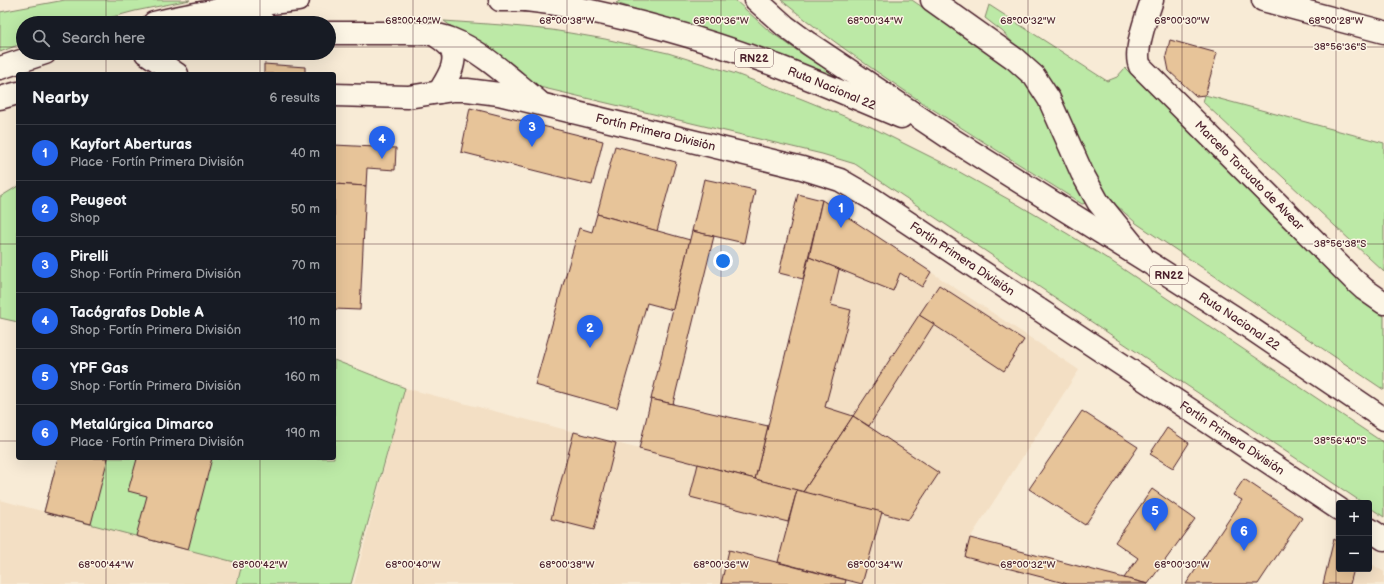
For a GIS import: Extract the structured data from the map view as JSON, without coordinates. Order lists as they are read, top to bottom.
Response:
{
  "streets": {
    "main road": [
      "RN22",
      "Ruta Nacional 22",
      "Fortín Primera División",
      "Marcelo Torcuato de Alvear"
    ]
  },
  "crossings": [
    ["RN22", "Ruta Nacional 22"]
  ],
  "page": {
    "search": "Search here",
    "heading": ["Nearby", "6 results"],
    "pins": [
      "3",
      "4",
      "1",
      "2",
      "5",
      "6"
    ],
    "list": [
      {
        "mark": "1",
        "name": "Kayfort Aberturas",
        "note": "Place · Fortín Primera División",
        "value": "40 m"
      },
      {
        "mark": "2",
        "name": "Peugeot",
        "note": "Shop",
        "value": "50 m"
      },
      {
        "mark": "3",
        "name": "Pirelli",
        "note": "Shop · Fortín Primera División",
        "value": "70 m"
      },
      {
        "mark": "4",
        "name": "Tacógrafos Doble A",
        "note": "Shop · Fortín Primera División",
        "value": "110 m"
      },
      {
        "mark": "5",
        "name": "YPF Gas",
        "note": "Shop · Fortín Primera División",
        "value": "160 m"
      },
      {
        "mark": "6",
        "name": "Metalúrgica Dimarco",
        "note": "Place · Fortín Primera División",
        "value": "190 m"
      }
    ],
    "map_buttons": ["+", "−"]
  },
  "coordinates": [
    "68°00'40\"W",
    "68°00'38\"W",
    "68°00'36\"W",
    "68°00'34\"W",
    "68°00'32\"W",
    "68°00'30\"W",
    "68°00'28\"W",
    "38°56'36\"S",
    "38°56'38\"S",
    "38°56'40\"S",
    "68°00'44\"W",
    "68°00'42\"W"
  ]
}
